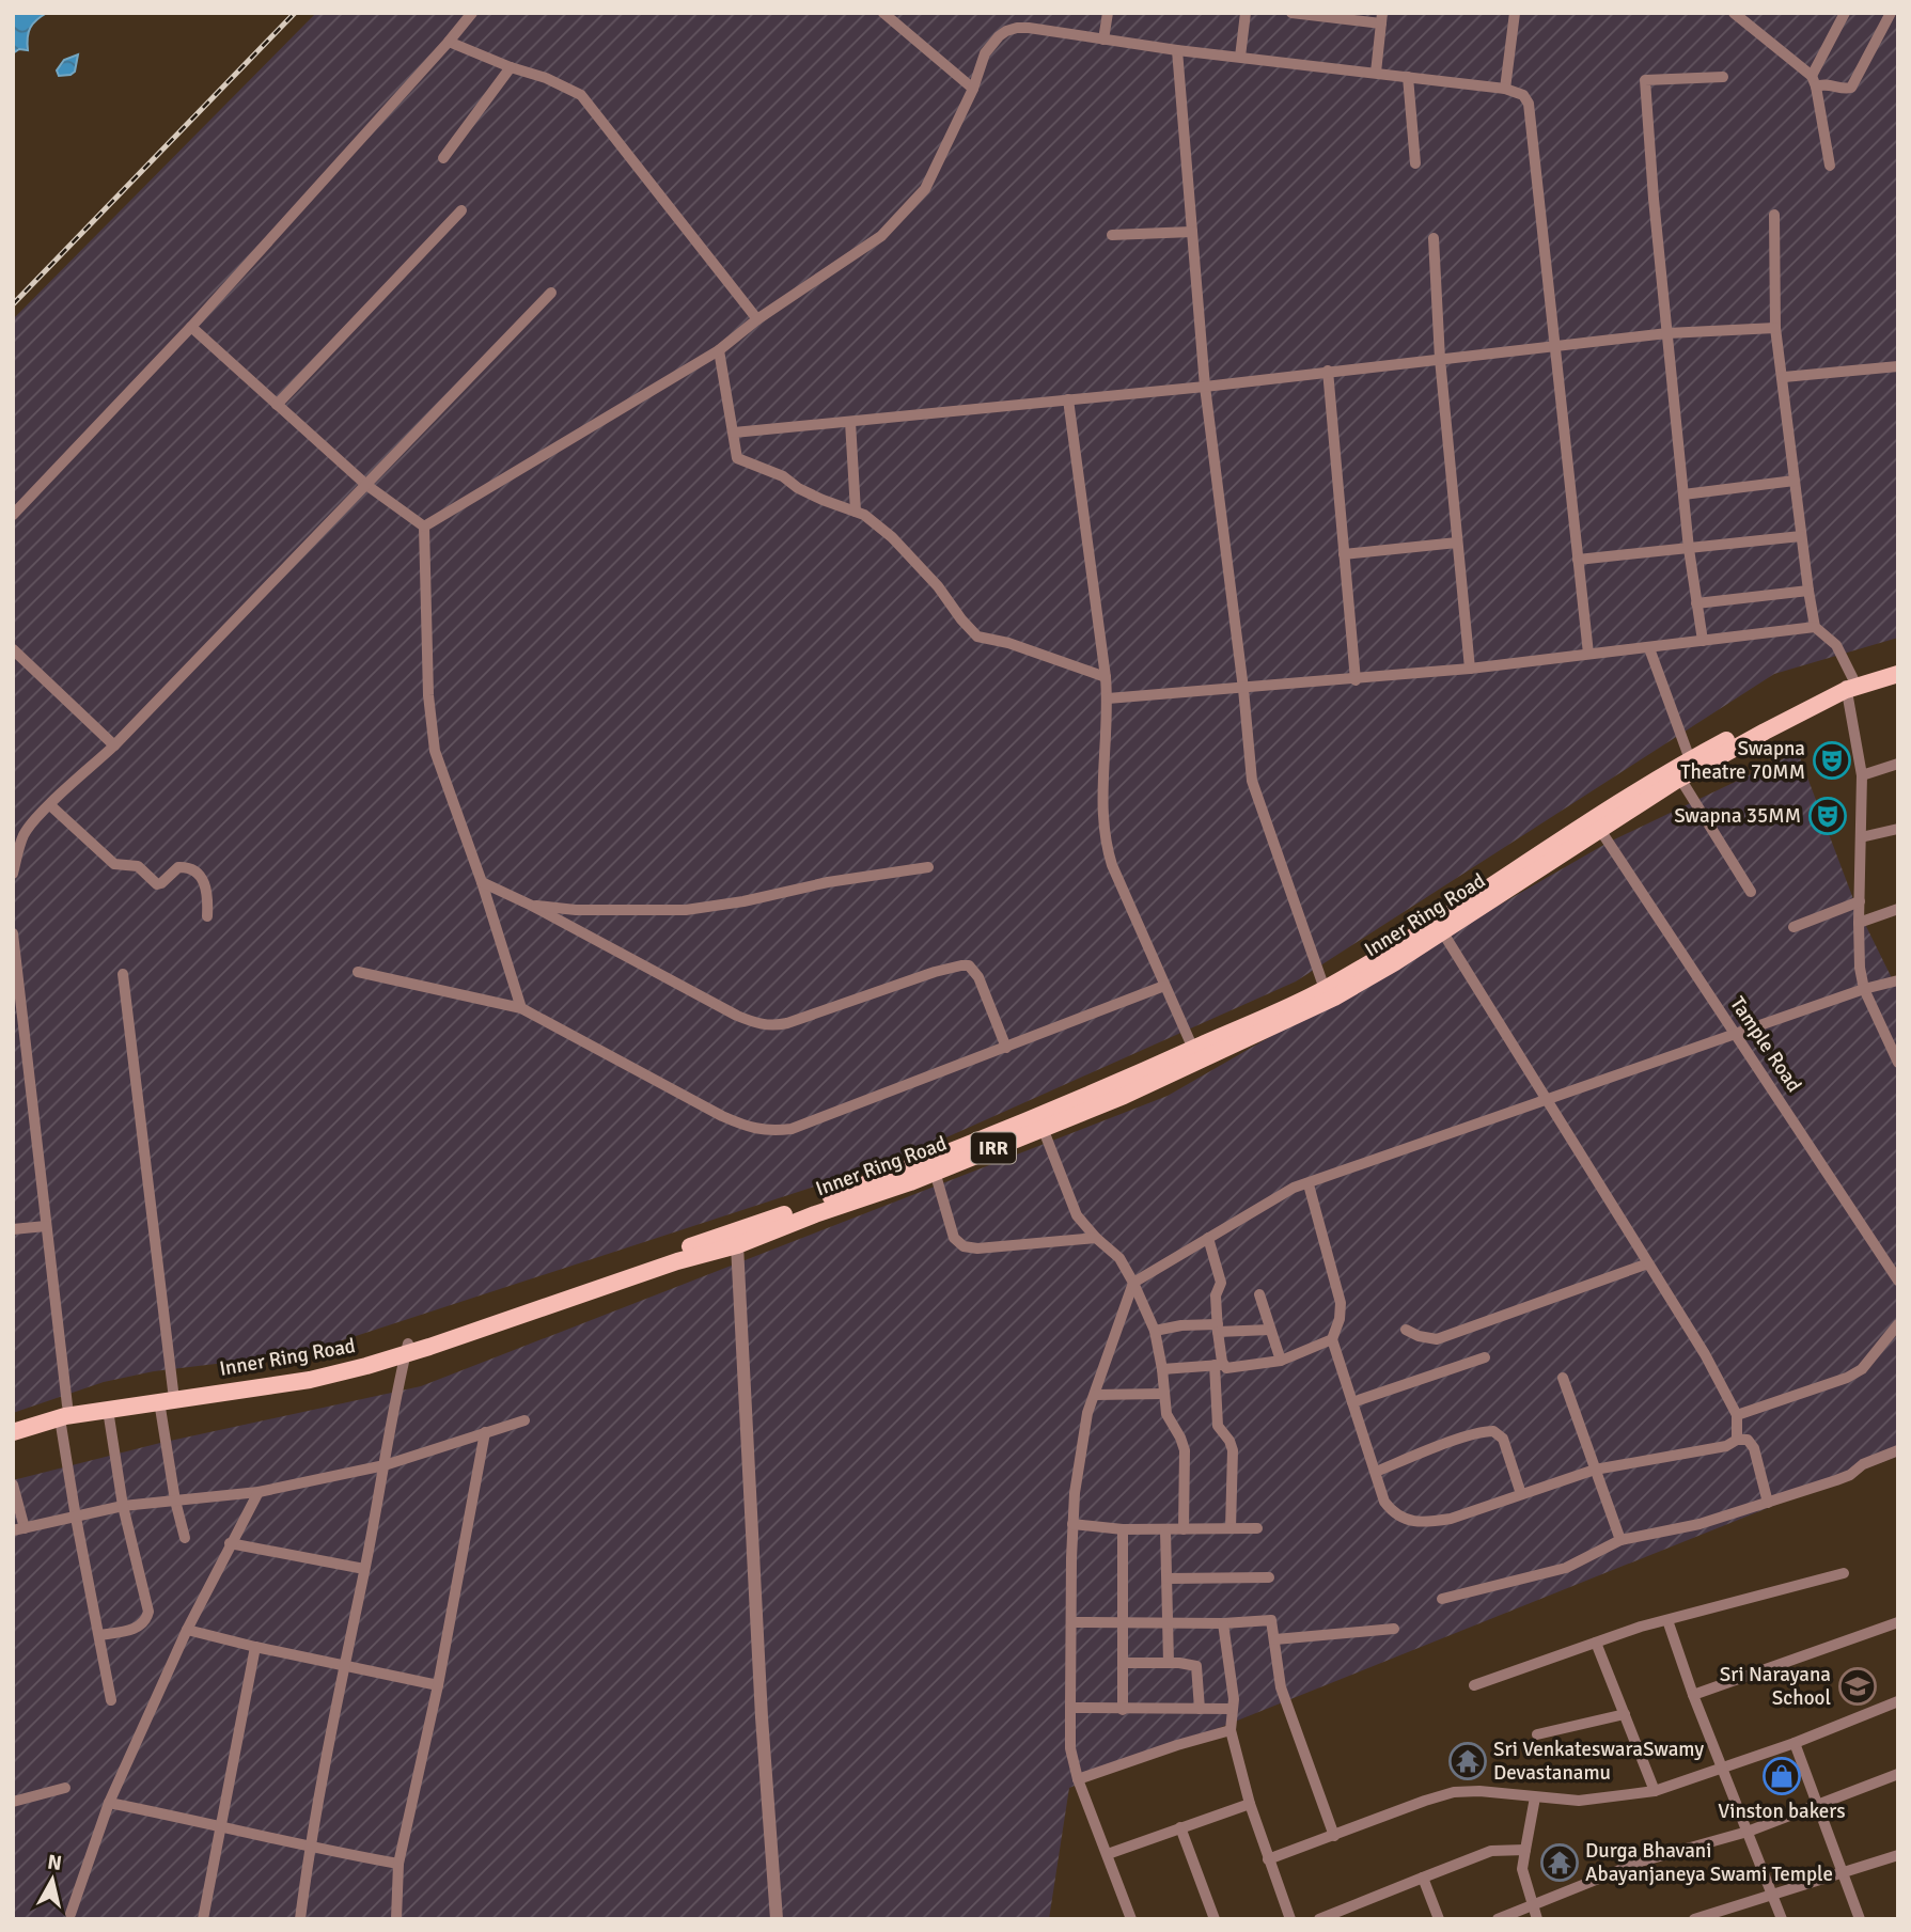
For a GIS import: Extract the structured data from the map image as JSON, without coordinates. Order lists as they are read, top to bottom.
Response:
{
  "streets": {
    "main road": ["Inner Ring Road", "IRR"],
    "street": ["Tample Road"]
  },
  "crossings": [
    ["Inner Ring Road", "Tample Road"]
  ],
  "places": {
    "theatre": ["Swapna Theatre 70MM", "Swapna 35MM"],
    "school or university": ["Sri Narayana School"],
    "temple": ["Sri VenkateswaraSwamy Devastanamu", "Durga Bhavani Abayanjaneya Swami Temple"],
    "shop": ["Vinston bakers"]
  },
  "north": "top"
}
